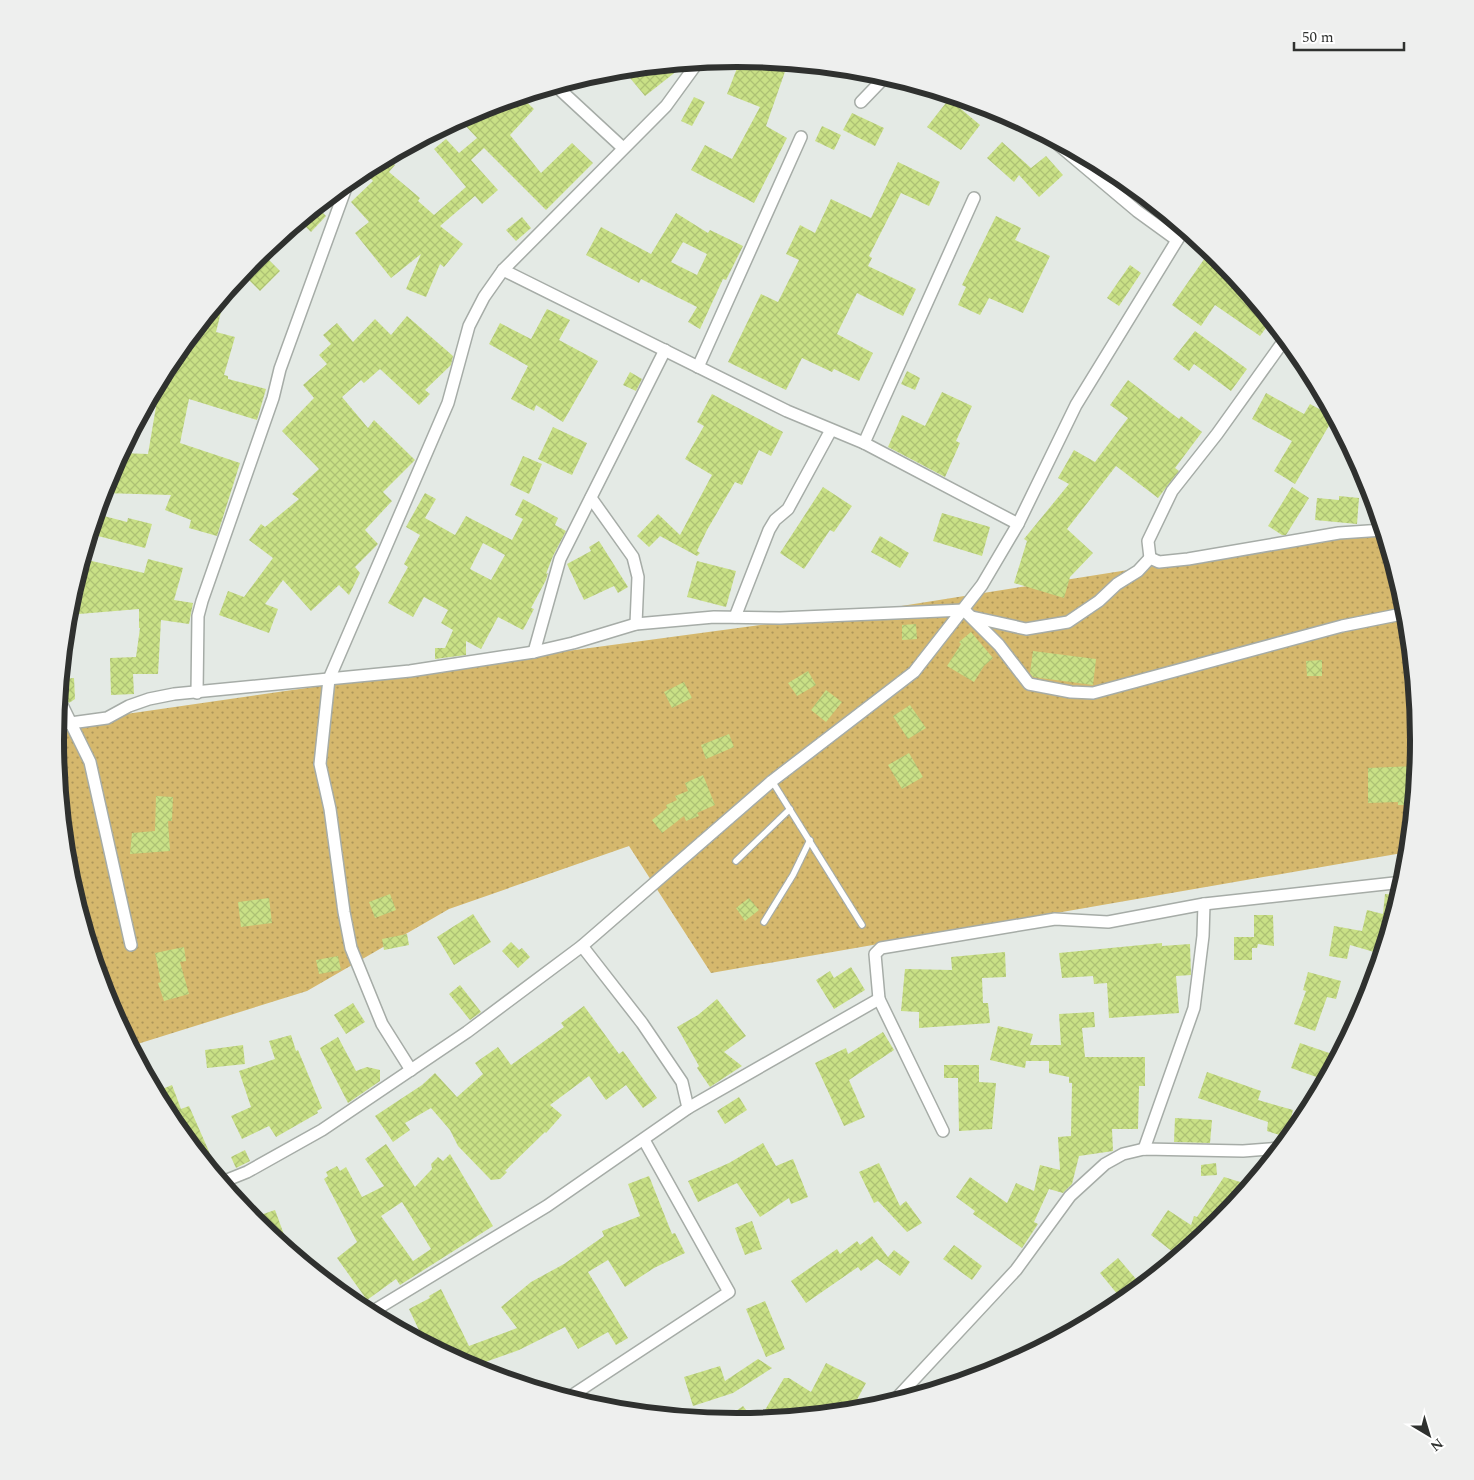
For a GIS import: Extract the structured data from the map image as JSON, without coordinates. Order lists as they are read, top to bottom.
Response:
{
  "scale_bar": "50 m",
  "north": "bottom right"
}
